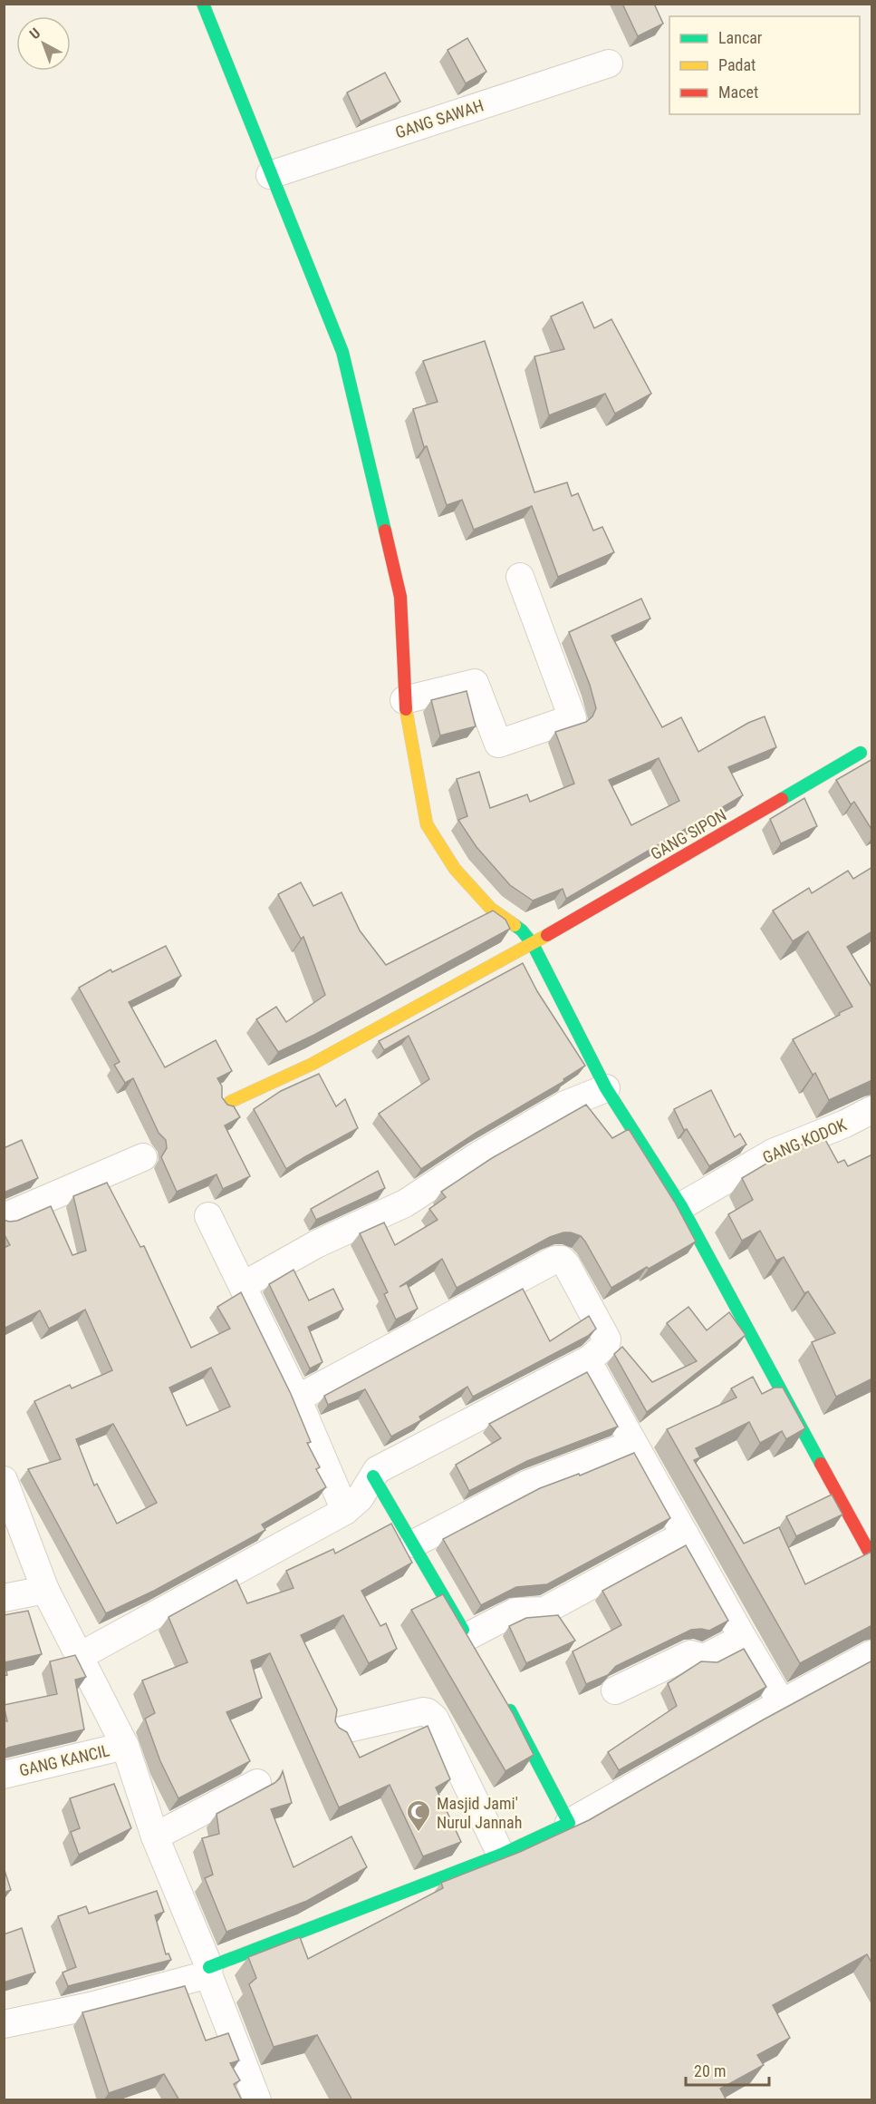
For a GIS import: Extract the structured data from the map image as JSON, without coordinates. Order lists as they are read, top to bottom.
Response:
{
  "streets": {
    "street": [
      "GANG SAWAH",
      "GANG SIPON",
      "GANG KODOK",
      "GANG KANCIL"
    ]
  },
  "places": {
    "mosque": ["Masjid Jami' Nurul Jannah"]
  },
  "legend": ["Lancar", "Padat", "Macet"],
  "scale_bar": "20 m",
  "north": "top left"
}
